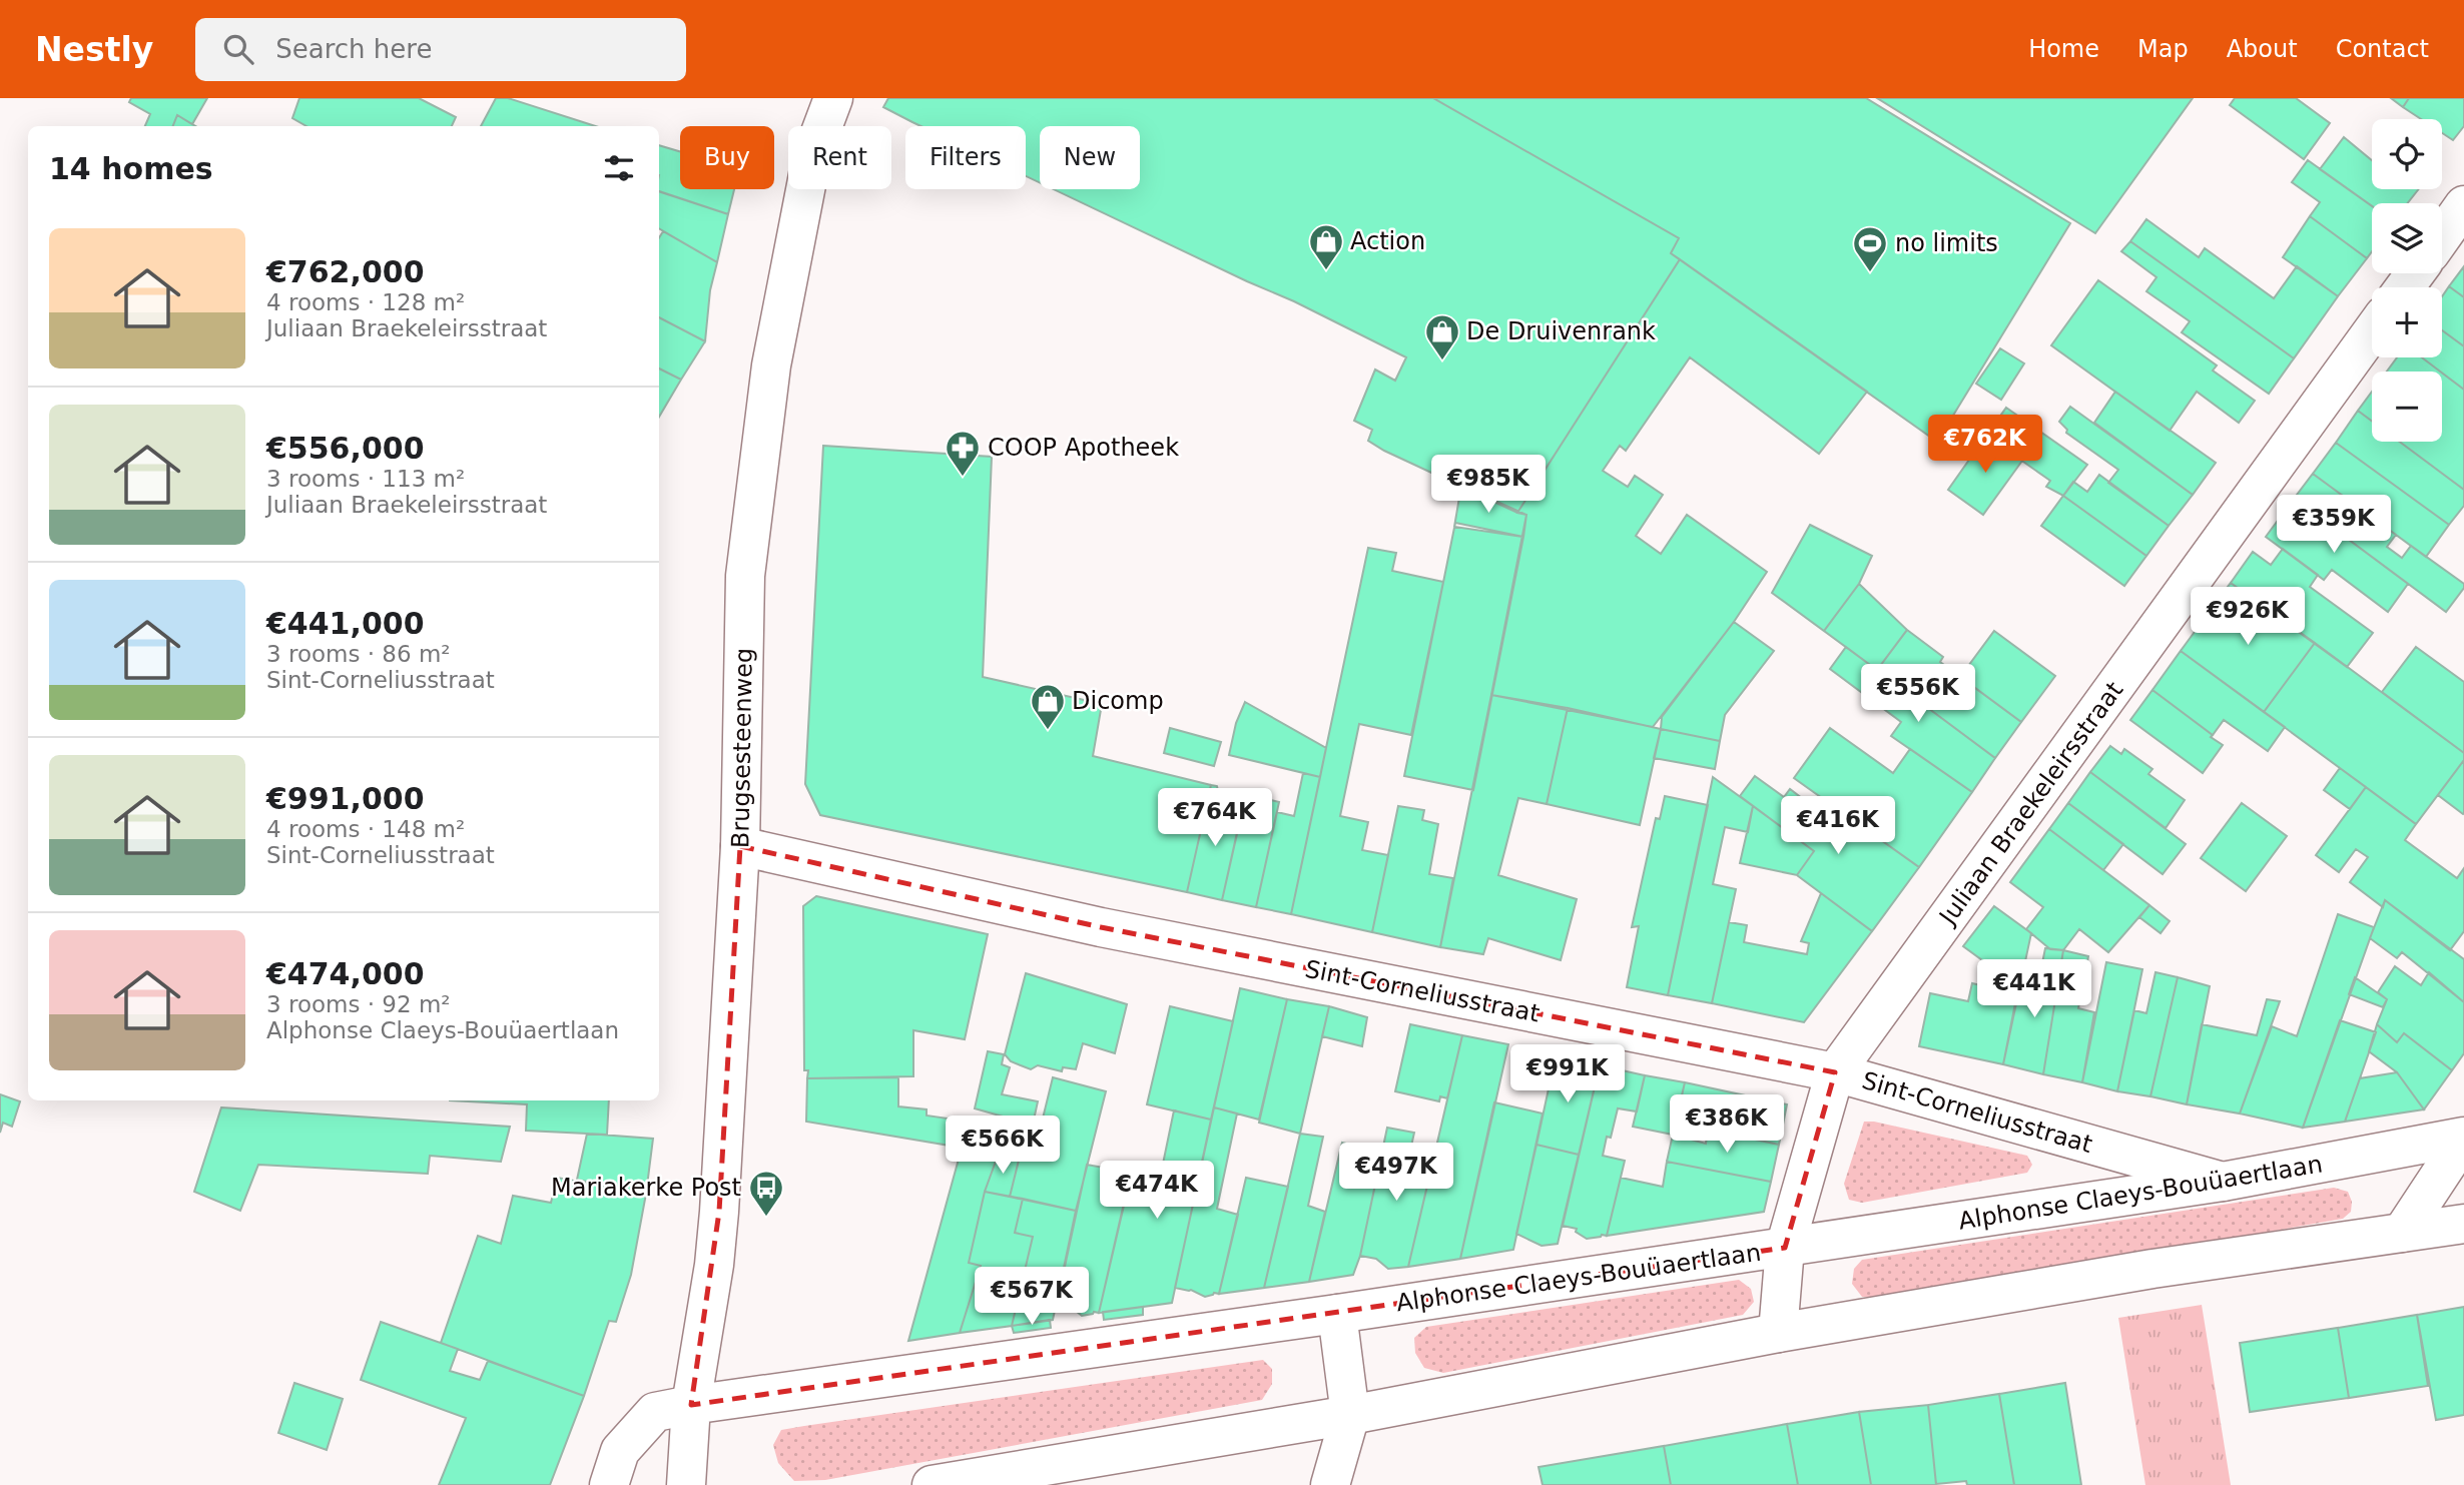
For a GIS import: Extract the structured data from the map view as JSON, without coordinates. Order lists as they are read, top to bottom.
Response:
{
  "streets": {
    "street": [
      "Brugsesteenweg",
      "Juliaan Braekeleirsstraat",
      "Sint-Corneliusstraat",
      "Alphonse Claeys-Bouüaertlaan"
    ]
  },
  "crossings": [
    ["Brugsesteenweg", "Sint-Corneliusstraat"],
    ["Brugsesteenweg", "Alphonse Claeys-Bouüaertlaan"],
    ["Juliaan Braekeleirsstraat", "Sint-Corneliusstraat"],
    ["Juliaan Braekeleirsstraat", "Alphonse Claeys-Bouüaertlaan"],
    ["Sint-Corneliusstraat", "Alphonse Claeys-Bouüaertlaan"]
  ],
  "places": {
    "shop": ["Action", "De Druivenrank", "Dicomp"],
    "sports": ["no limits"],
    "pharmacy": ["COOP Apotheek"],
    "bus stop": ["Mariakerke Post"]
  },
  "page": {
    "header": "Nestly",
    "search": "Search here",
    "nav": [
      "Home",
      "Map",
      "About",
      "Contact"
    ],
    "map_buttons": ["+", "−"],
    "chip": [
      "Buy",
      "Rent",
      "Filters",
      "New"
    ],
    "heading": "14 homes",
    "list": [
      {
        "name": "€762,000",
        "note": "4 rooms · 128 m² · Juliaan Braekeleirsstraat"
      },
      {
        "name": "€556,000",
        "note": "3 rooms · 113 m² · Juliaan Braekeleirsstraat"
      },
      {
        "name": "€441,000",
        "note": "3 rooms · 86 m² · Sint-Corneliusstraat"
      },
      {
        "name": "€991,000",
        "note": "4 rooms · 148 m² · Sint-Corneliusstraat"
      },
      {
        "name": "€474,000",
        "note": "3 rooms · 92 m² · Alphonse Claeys-Bouüaertlaan"
      }
    ],
    "price": [
      "€762K",
      "€985K",
      "€359K",
      "€926K",
      "€556K",
      "€764K",
      "€416K",
      "€441K",
      "€991K",
      "€386K",
      "€566K",
      "€497K",
      "€474K",
      "€567K"
    ]
  }
}
